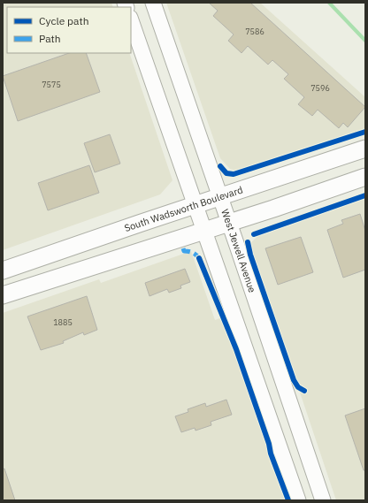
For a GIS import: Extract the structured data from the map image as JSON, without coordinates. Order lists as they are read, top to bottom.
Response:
{
  "streets": {
    "main road": ["South Wadsworth Boulevard", "West Jewell Avenue"]
  },
  "crossings": [
    ["South Wadsworth Boulevard", "West Jewell Avenue"]
  ],
  "house_numbers": [
    "7586",
    "7575",
    "7596",
    "1885"
  ],
  "legend": ["Cycle path", "Path"]
}
